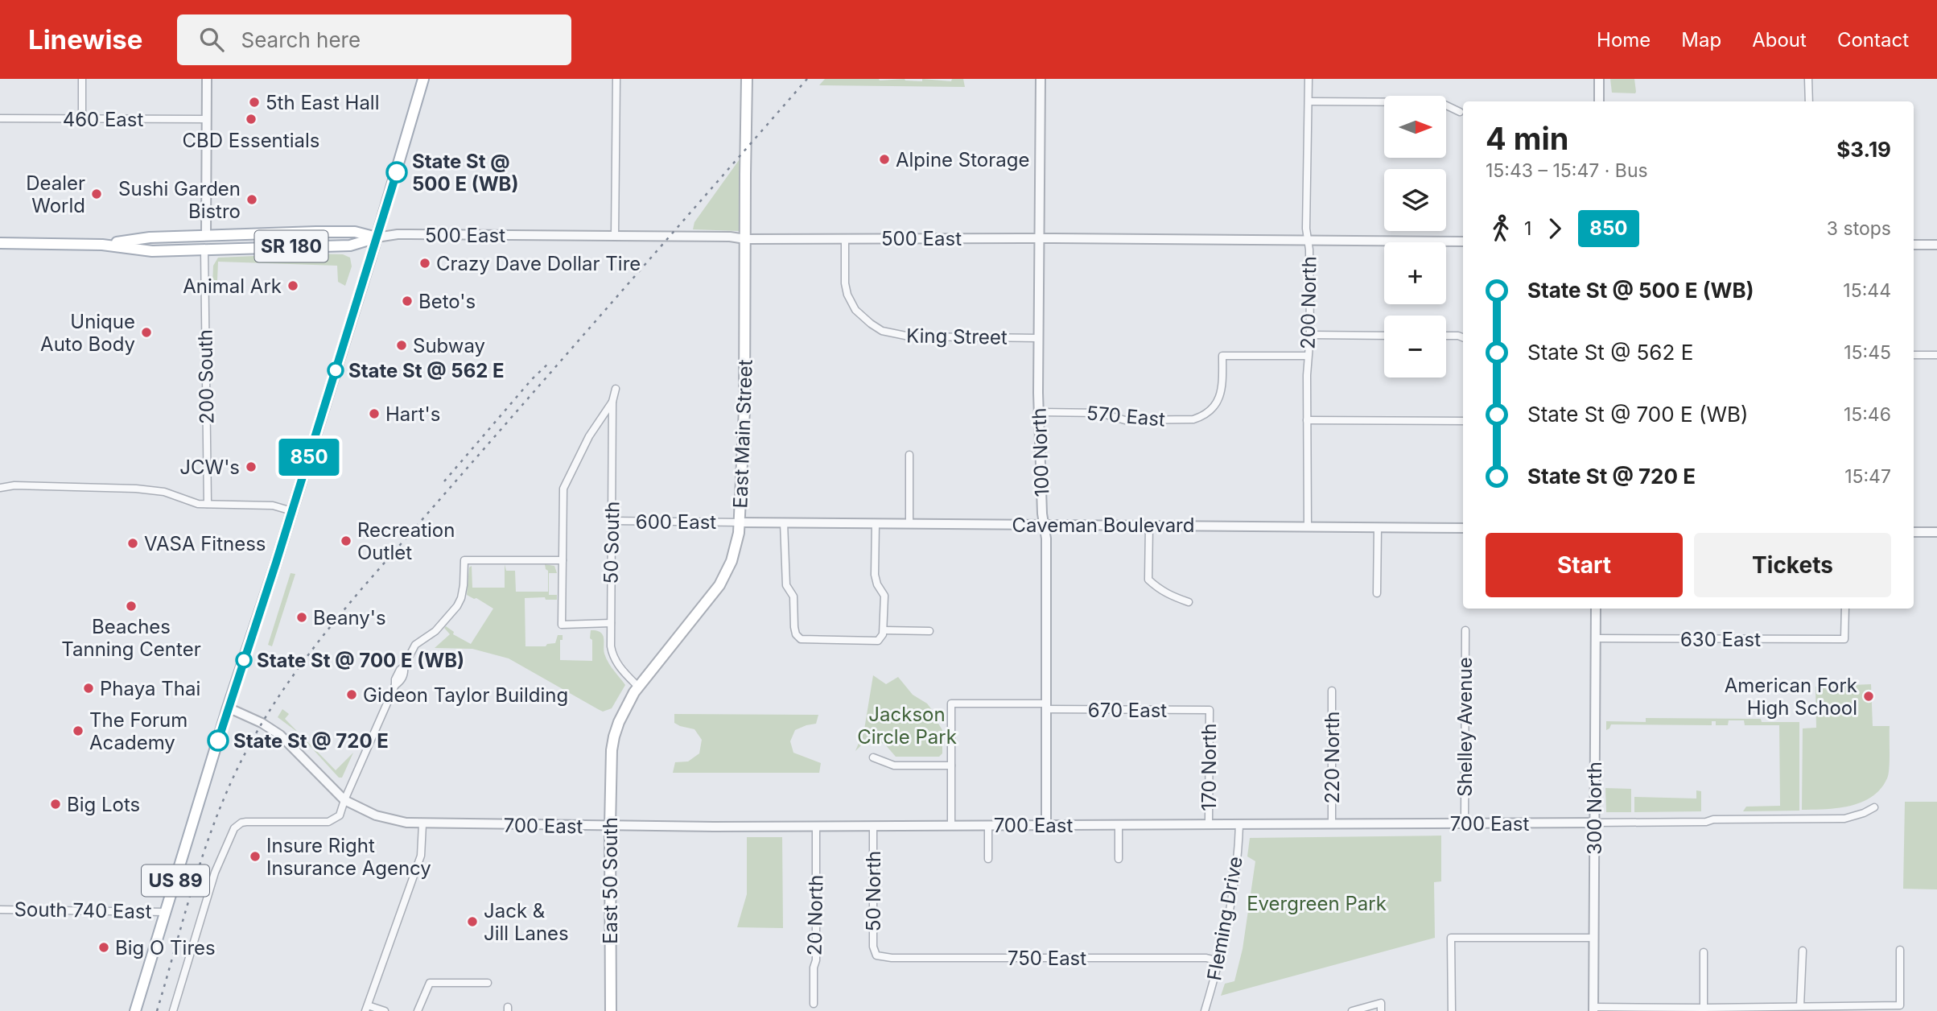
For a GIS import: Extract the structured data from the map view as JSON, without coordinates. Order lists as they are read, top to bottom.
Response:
{
  "streets": {
    "main road": [
      "500 East",
      "SR 180",
      "East Main Street",
      "US 89",
      "East 50 South"
    ],
    "street": [
      "460 East",
      "200 North",
      "King Street",
      "200 South",
      "570 East",
      "100 North",
      "600 East",
      "Caveman Boulevard",
      "50 South",
      "630 East",
      "670 East",
      "Shelley Avenue",
      "220 North",
      "170 North",
      "300 North",
      "700 East",
      "50 North",
      "South 740 East",
      "20 North",
      "Fleming Drive",
      "750 East"
    ]
  },
  "crossings": [
    ["500 East", "200 North"],
    ["500 East", "King Street"],
    ["500 East", "200 South"],
    ["500 East", "East Main Street"],
    ["500 East", "100 North"],
    ["500 East", "US 89"],
    ["200 North", "570 East"],
    ["200 North", "Caveman Boulevard"],
    ["King Street", "100 North"],
    ["570 East", "100 North"],
    ["East Main Street", "600 East"],
    ["East Main Street", "Caveman Boulevard"],
    ["East Main Street", "50 South"],
    ["East Main Street", "East 50 South"],
    ["100 North", "Caveman Boulevard"],
    ["100 North", "670 East"],
    ["100 North", "700 East"],
    ["600 East", "Caveman Boulevard"],
    ["600 East", "50 South"],
    ["630 East", "300 North"],
    ["670 East", "170 North"],
    ["Shelley Avenue", "700 East"],
    ["220 North", "700 East"],
    ["170 North", "700 East"],
    ["300 North", "700 East"],
    ["700 East", "US 89"],
    ["700 East", "East 50 South"],
    ["700 East", "50 North"],
    ["700 East", "20 North"],
    ["700 East", "Fleming Drive"],
    ["US 89", "South 740 East"],
    ["50 North", "750 East"],
    ["Fleming Drive", "750 East"]
  ],
  "parks": ["Jackson Circle Park", "Evergreen Park"],
  "places": [
    "5th East Hall",
    "CBD Essentials",
    "Alpine Storage",
    "State St @ 500 E (WB)",
    "Dealer World",
    "Sushi Garden Bistro",
    "Crazy Dave Dollar Tire",
    "Animal Ark",
    "Beto's",
    "Unique Auto Body",
    "Subway",
    "State St @ 562 E",
    "Hart's",
    "JCW's",
    "Recreation Outlet",
    "VASA Fitness",
    "Beaches Tanning Center",
    "Beany's",
    "State St @ 700 E (WB)",
    "Phaya Thai",
    "Gideon Taylor Building",
    "American Fork High School",
    "The Forum Academy",
    "State St @ 720 E",
    "Big Lots",
    "Insure Right Insurance Agency",
    "Jack & Jill Lanes",
    "Big O Tires"
  ],
  "lines": ["bus line 850"],
  "north": "right",
  "page": {
    "header": "Linewise",
    "search": "Search here",
    "nav": [
      "Home",
      "Map",
      "About",
      "Contact"
    ],
    "on_map": "850",
    "map_buttons": ["+", "−"],
    "heading": ["4 min", "15:43 – 15:47 · Bus", "$3.19"],
    "legs": ["1", "850", "3 stops"],
    "list": [
      {
        "name": "State St @ 500 E (WB)",
        "value": "15:44"
      },
      {
        "name": "State St @ 562 E",
        "value": "15:45"
      },
      {
        "name": "State St @ 700 E (WB)",
        "value": "15:46"
      },
      {
        "name": "State St @ 720 E",
        "value": "15:47"
      }
    ],
    "buttons": ["Start", "Tickets"]
  }
}
